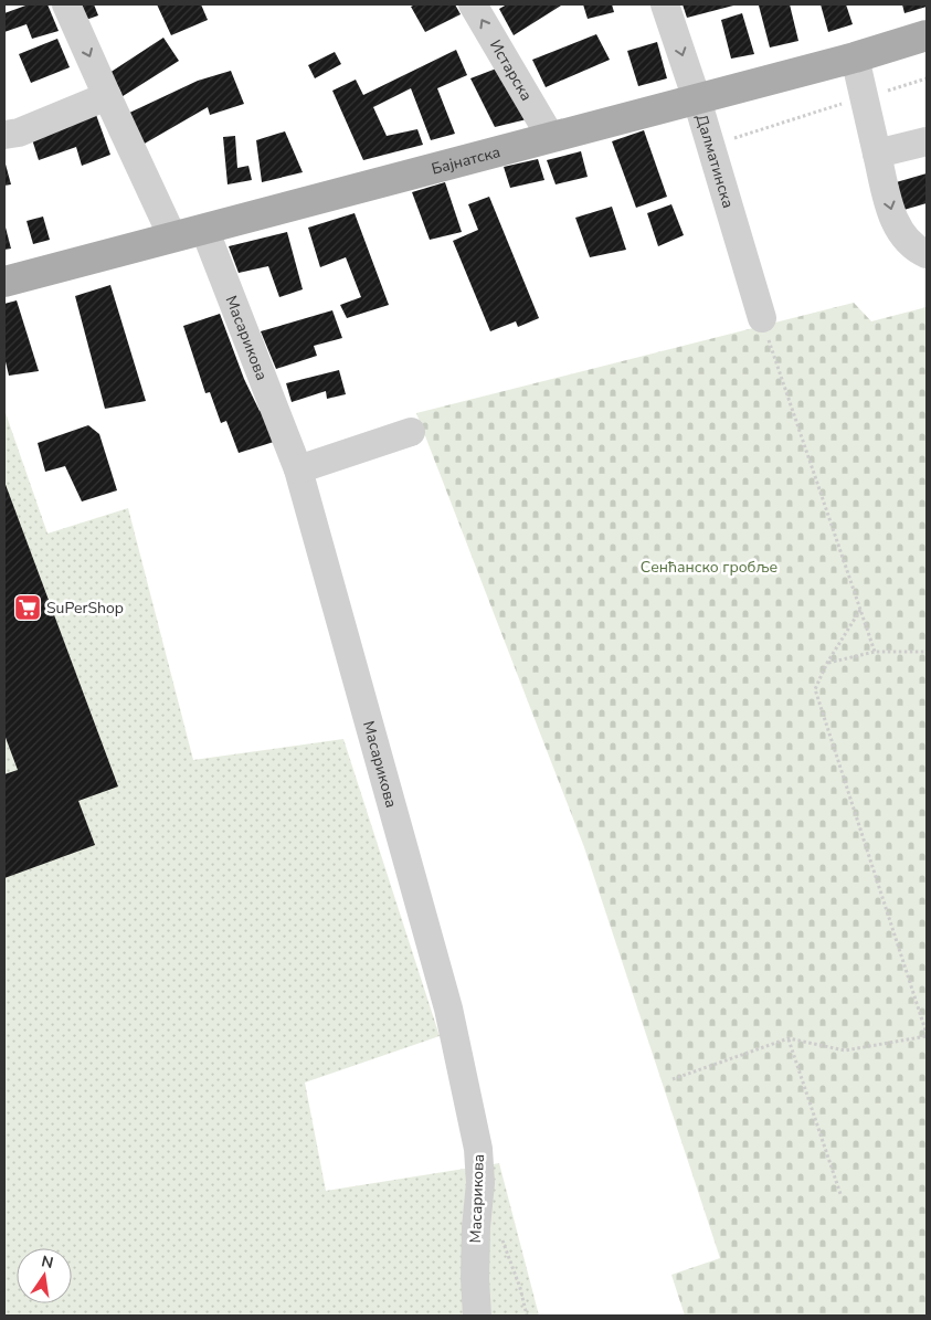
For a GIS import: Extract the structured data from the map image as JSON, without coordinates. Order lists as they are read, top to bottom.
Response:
{
  "streets": {
    "main road": ["Бајнатска"],
    "street": ["Истарска", "Далматинска", "Масарикова"]
  },
  "crossings": [
    ["Истарска", "Бајнатска"],
    ["Бајнатска", "Далматинска"],
    ["Бајнатска", "Масарикова"]
  ],
  "one_way": ["Истарска"],
  "parks": ["Сенћанско гробље"],
  "places": {
    "supermarket": ["SuPerShop"]
  },
  "north": "top"
}
